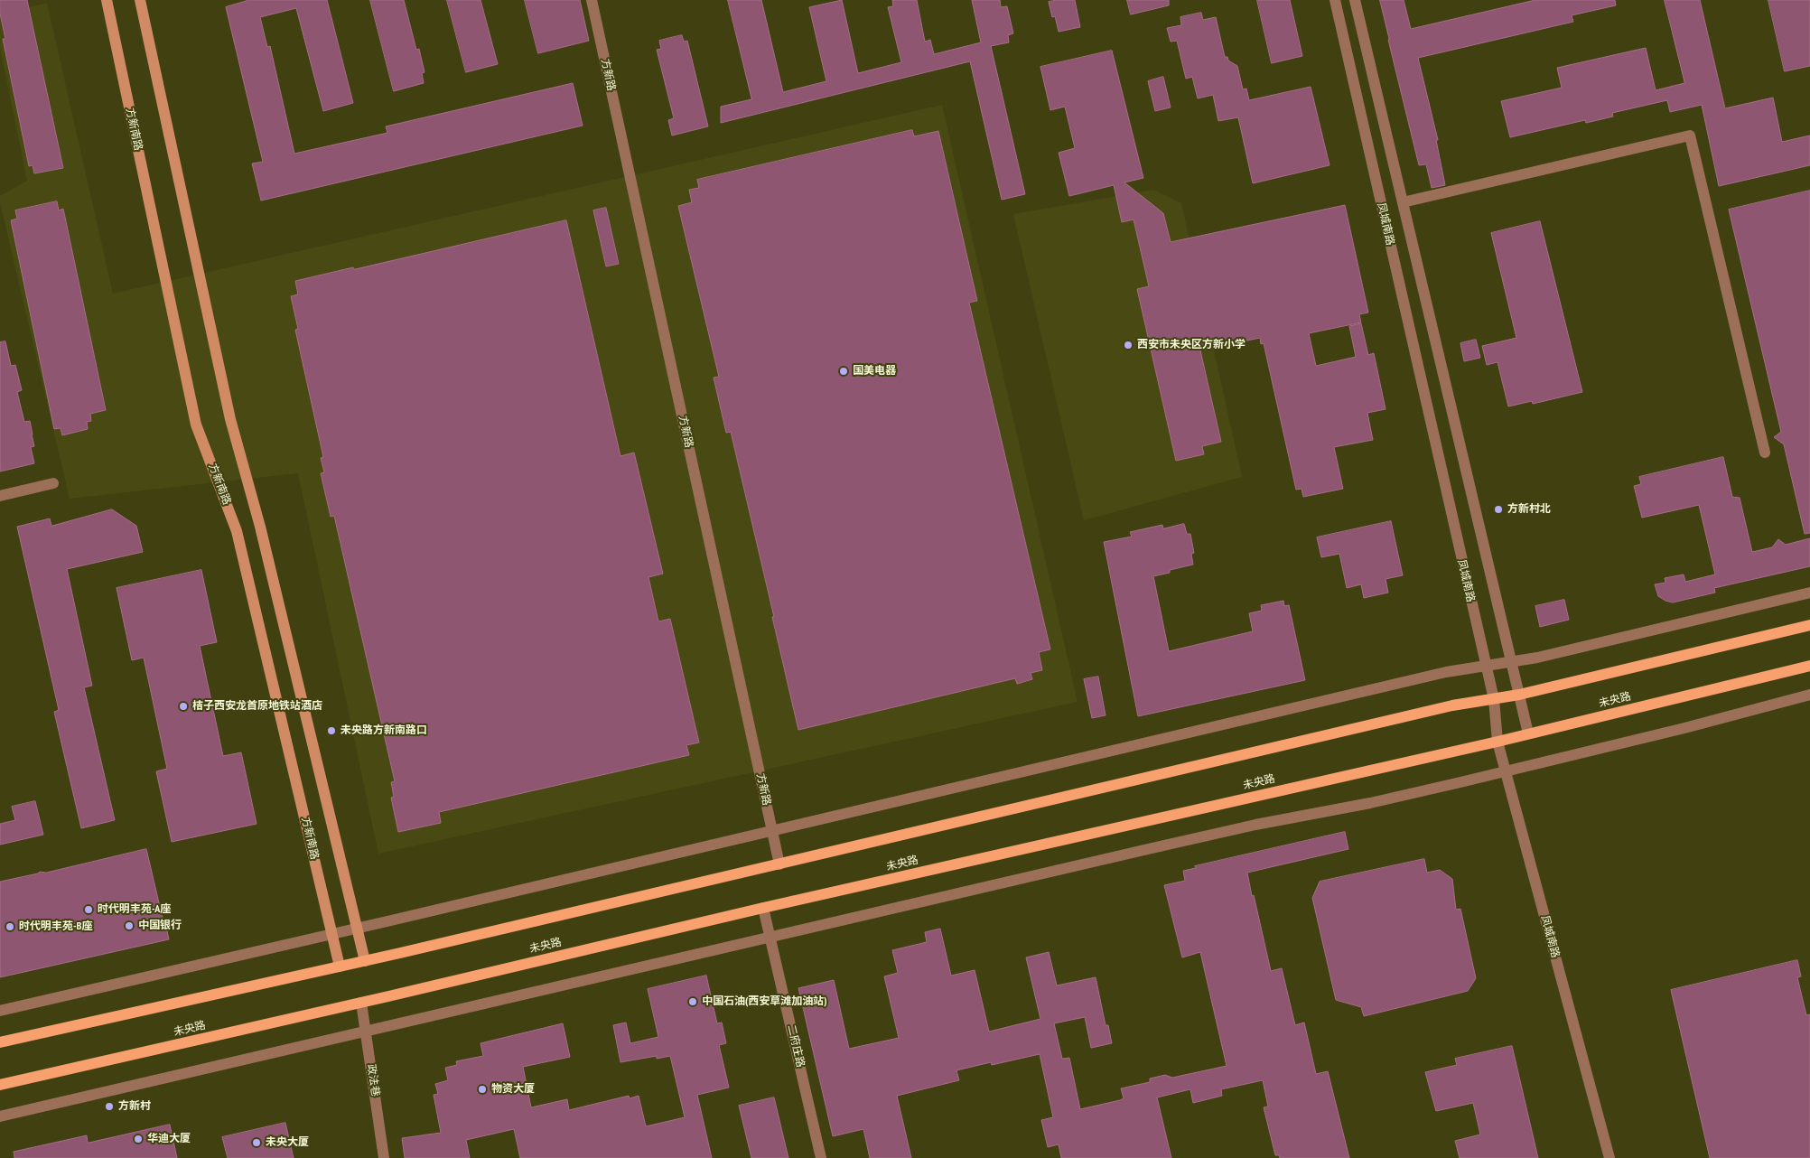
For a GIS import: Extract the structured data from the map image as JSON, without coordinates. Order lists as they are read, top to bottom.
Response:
{
  "streets": {
    "main road": ["方新南路", "未央路"],
    "street": [
      "方新路",
      "凤城南路",
      "二府庄路",
      "政法巷"
    ]
  },
  "crossings": [
    ["凤城南路", "未央路"],
    ["未央路", "二府庄路"],
    ["未央路", "政法巷"]
  ],
  "places": [
    "西安市未央区方新小学",
    "国美电器",
    "方新村北",
    "桔子西安龙首原地铁站酒店",
    "未央路方新南路口",
    "时代明丰苑-A座",
    "中国银行",
    "时代明丰苑-B座",
    "中国石油(西安草滩加油站)",
    "物资大厦",
    "方新村",
    "华迪大厦",
    "未央大厦"
  ]
}
